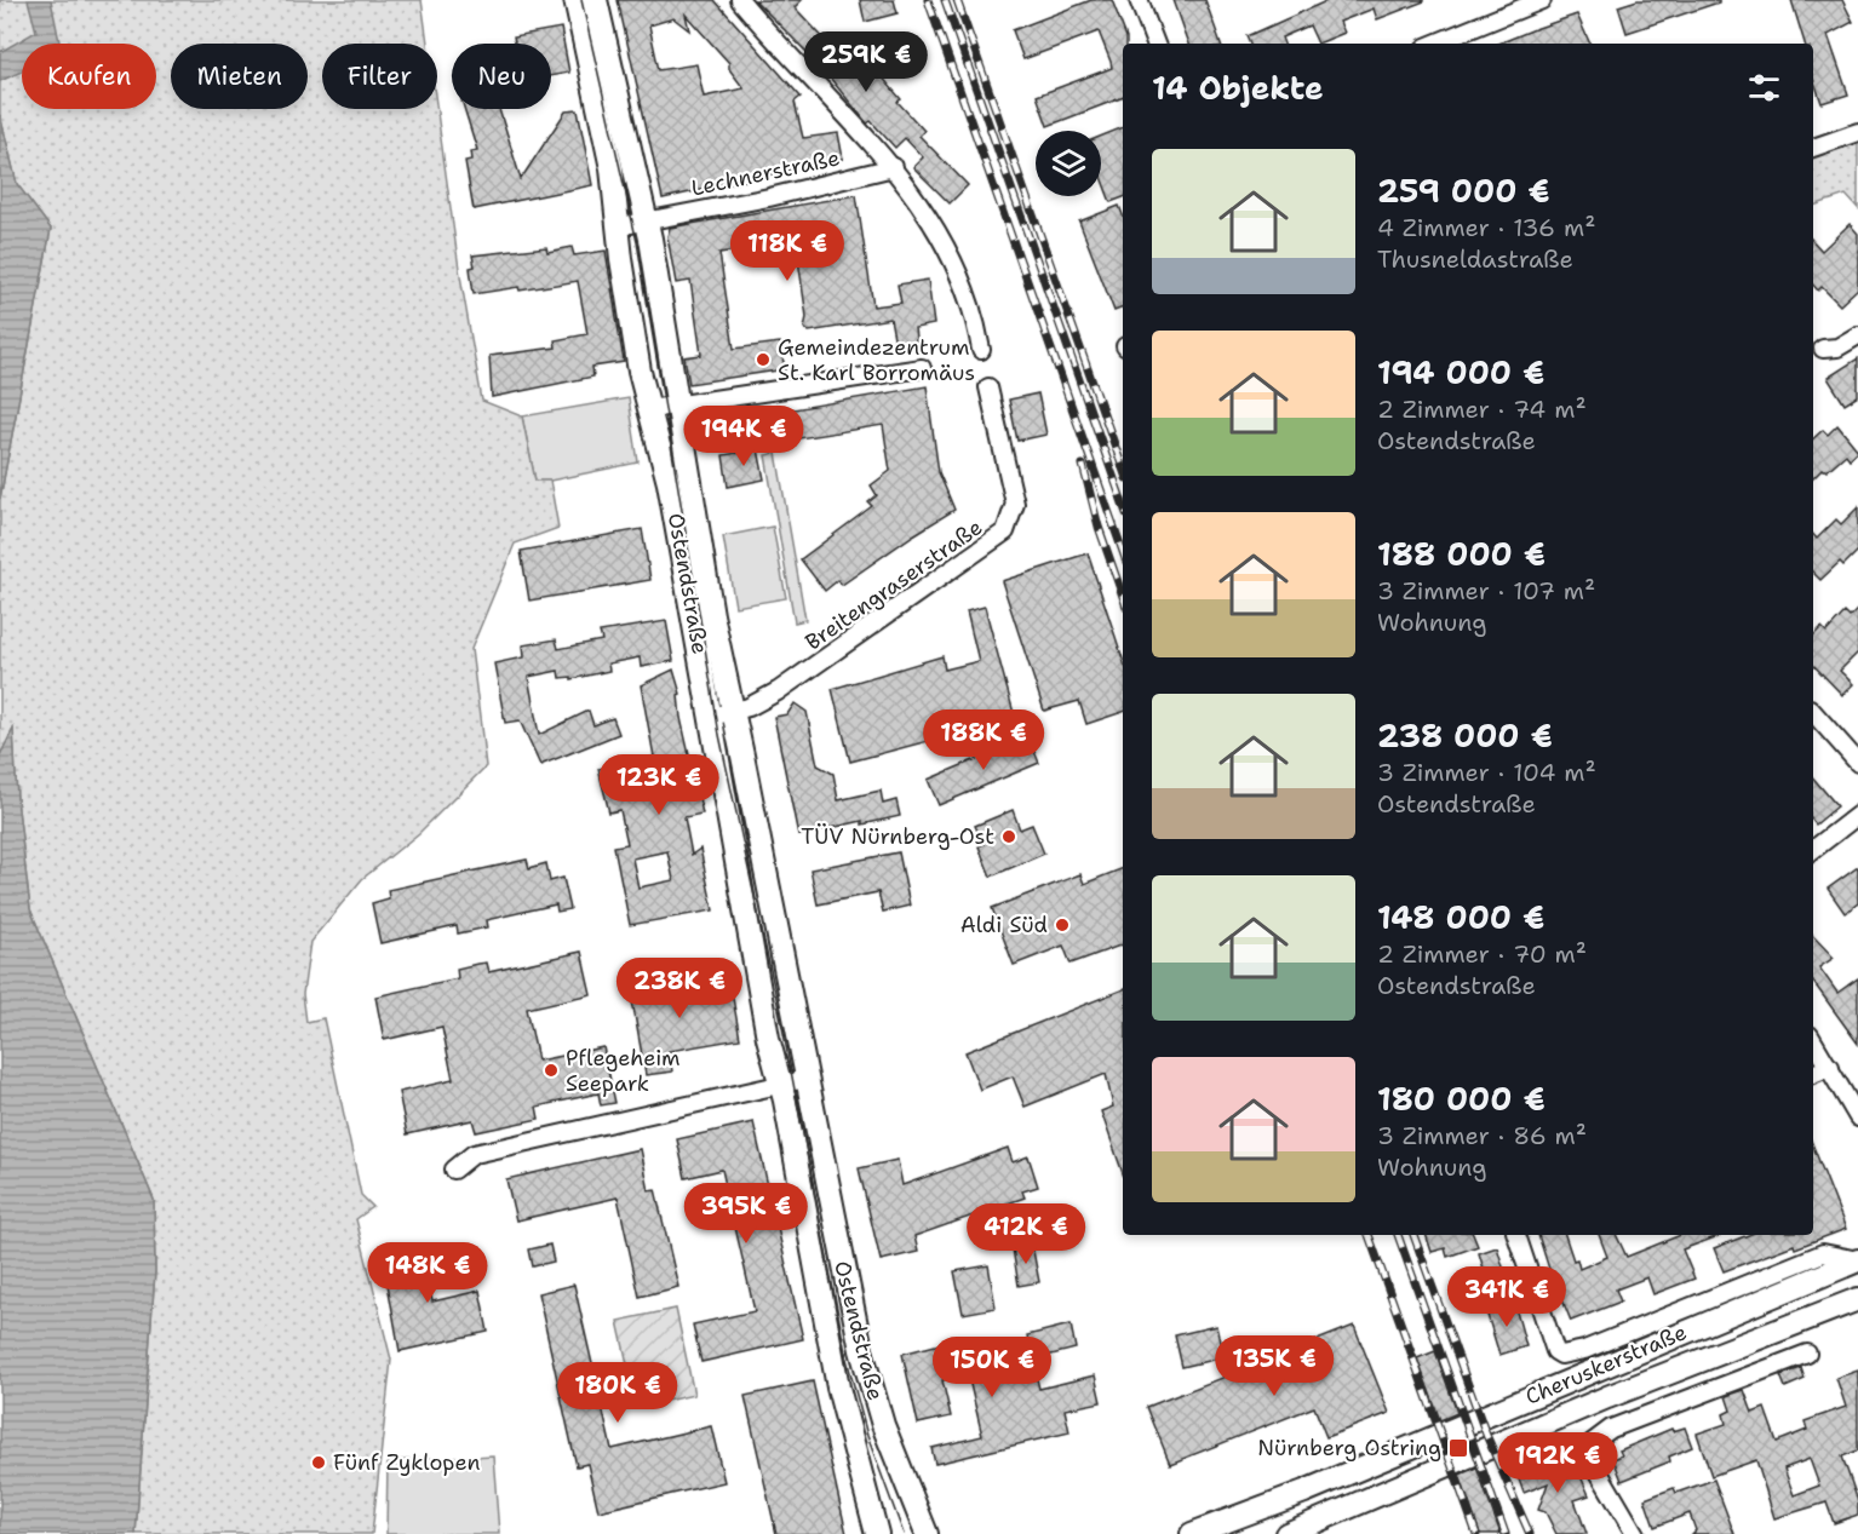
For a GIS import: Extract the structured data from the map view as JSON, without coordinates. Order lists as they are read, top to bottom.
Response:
{
  "streets": {
    "main road": ["Ostendstraße", "Cheruskerstraße"],
    "street": ["Lechnerstraße", "Breitengraserstraße"]
  },
  "crossings": [
    ["Lechnerstraße", "Ostendstraße"],
    ["Ostendstraße", "Breitengraserstraße"]
  ],
  "places": {
    "other": [
      "Gemeindezentrum St. Karl Borromäus",
      "TÜV Nürnberg-Ost",
      "Aldi Süd",
      "Pflegeheim Seepark",
      "Fünf Zyklopen"
    ],
    "transit": ["Nürnberg Ostring"]
  },
  "page": {
    "price": [
      "259K €",
      "118K €",
      "194K €",
      "188K €",
      "123K €",
      "238K €",
      "395K €",
      "412K €",
      "148K €",
      "341K €",
      "135K €",
      "150K €",
      "180K €",
      "192K €"
    ],
    "chip": [
      "Kaufen",
      "Mieten",
      "Filter",
      "Neu"
    ],
    "heading": "14 Objekte",
    "list": [
      {
        "name": "259 000 €",
        "note": "4 Zimmer · 136 m² · Thusneldastraße"
      },
      {
        "name": "194 000 €",
        "note": "2 Zimmer · 74 m² · Ostendstraße"
      },
      {
        "name": "188 000 €",
        "note": "3 Zimmer · 107 m² · Wohnung"
      },
      {
        "name": "238 000 €",
        "note": "3 Zimmer · 104 m² · Ostendstraße"
      },
      {
        "name": "148 000 €",
        "note": "2 Zimmer · 70 m² · Ostendstraße"
      },
      {
        "name": "180 000 €",
        "note": "3 Zimmer · 86 m² · Wohnung"
      }
    ]
  }
}
